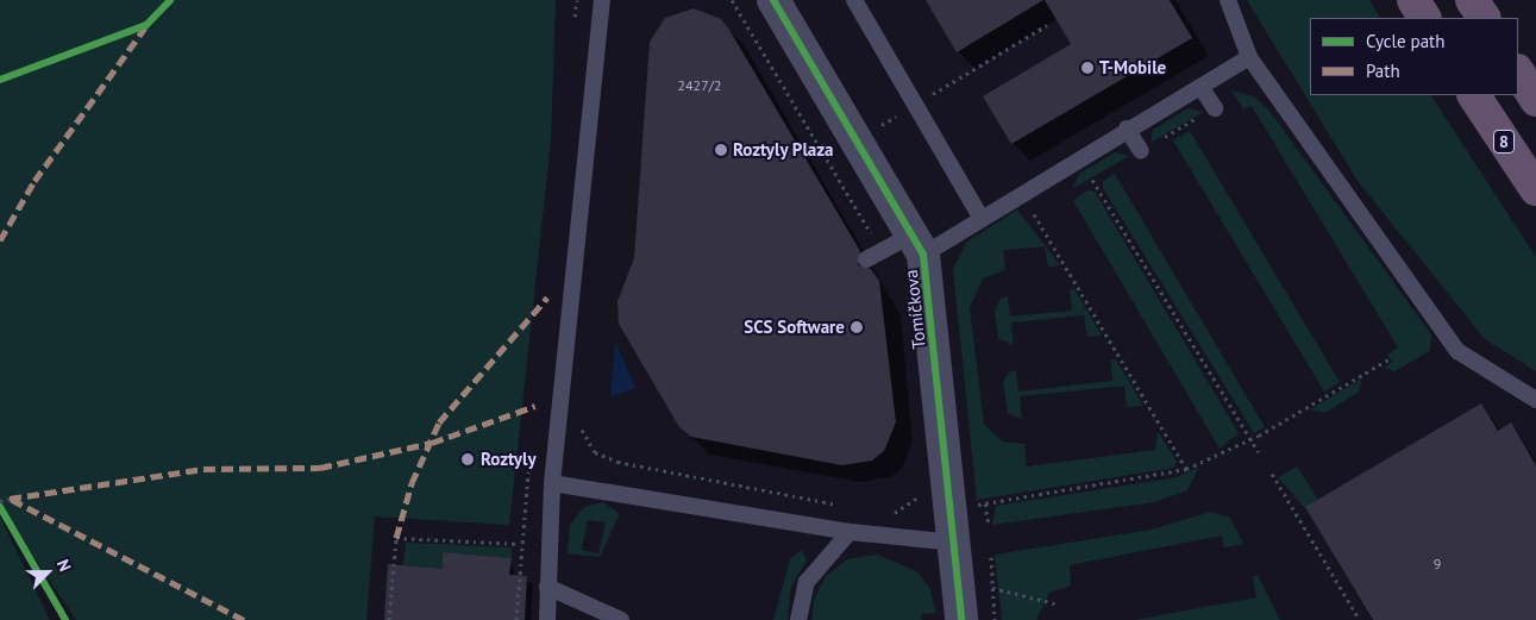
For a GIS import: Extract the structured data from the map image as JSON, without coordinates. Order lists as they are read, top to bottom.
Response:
{
  "streets": {
    "highway": ["8"],
    "street": ["Tomíčkova"]
  },
  "places": [
    "T-Mobile",
    "Roztyly Plaza",
    "SCS Software",
    "Roztyly"
  ],
  "house_numbers": ["2427/2", "9"],
  "legend": ["Cycle path", "Path"],
  "north": "top right"
}
